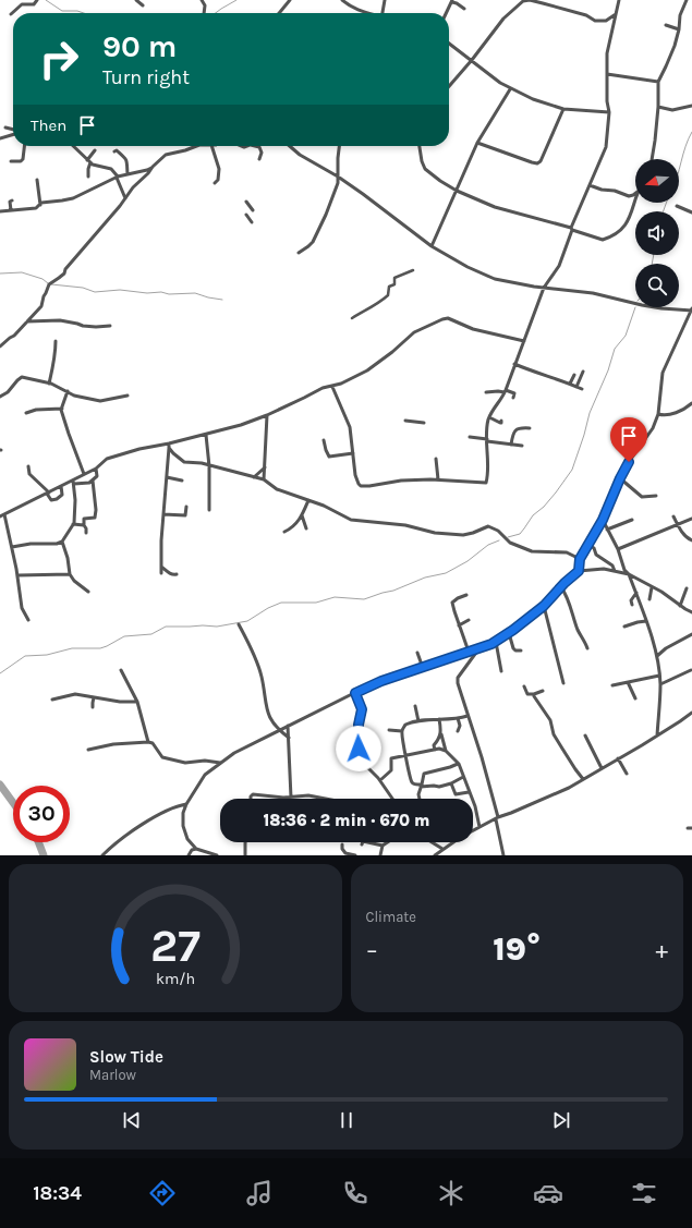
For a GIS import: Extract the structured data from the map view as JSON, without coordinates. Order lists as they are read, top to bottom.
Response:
{
  "north": "left",
  "page": {
    "turn": ["90 m", "Turn right"],
    "then": "Then",
    "limit": "30",
    "trip": "18:36 · 2 min · 670 m",
    "tile": "Climate",
    "heat": ["−", "19°", "+"],
    "song": ["Slow Tide", "Marlow"],
    "tabs": "18:34",
    "gauge": ["27", "km/h"]
  }
}
